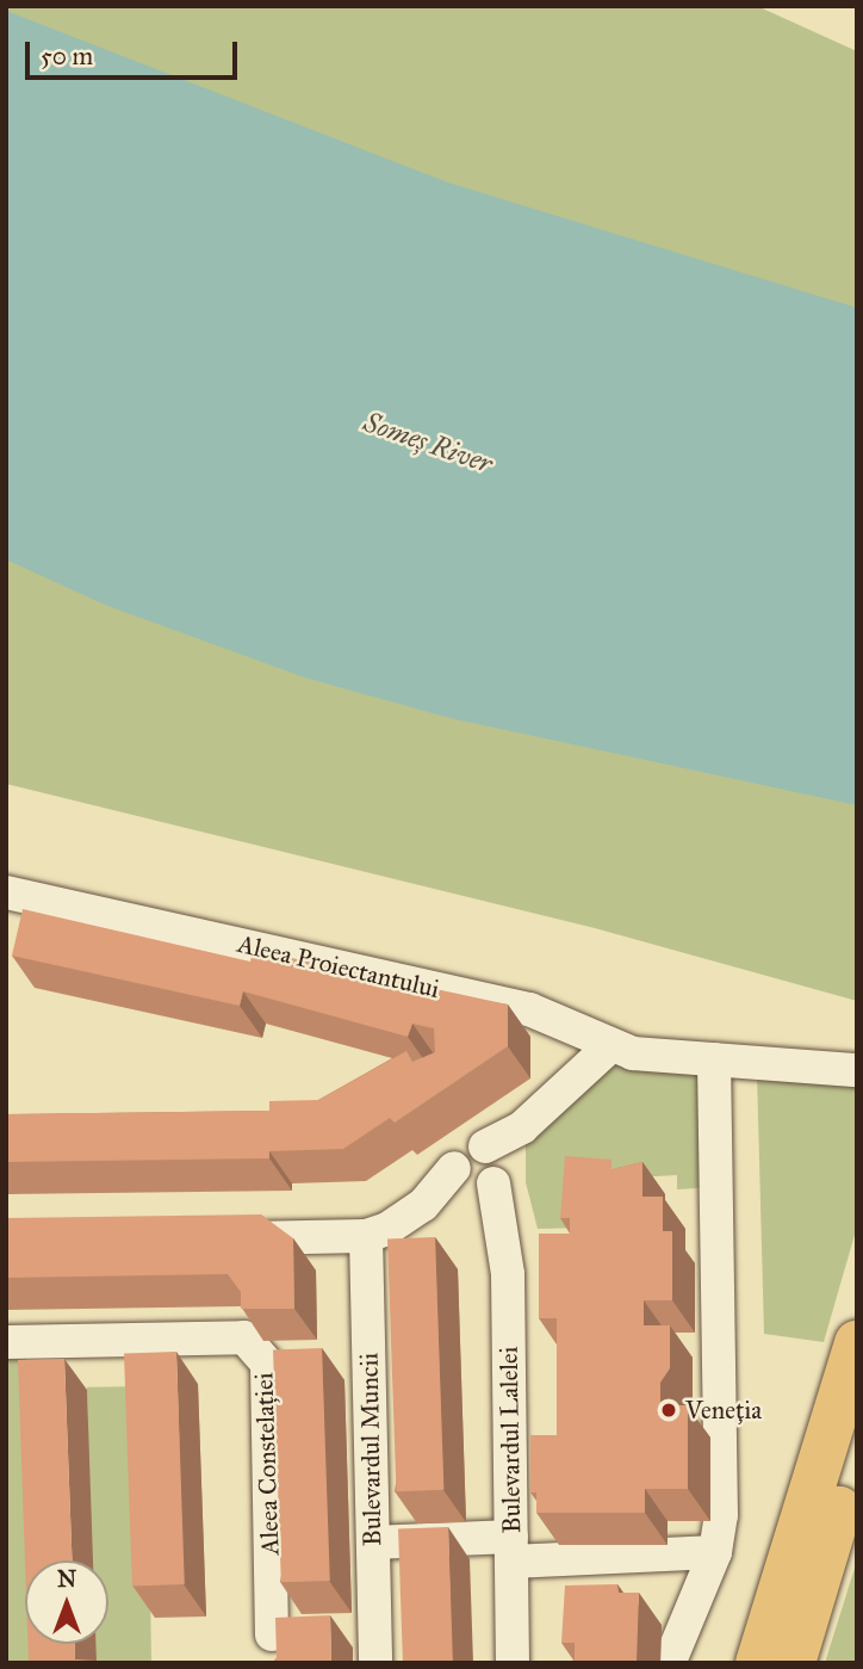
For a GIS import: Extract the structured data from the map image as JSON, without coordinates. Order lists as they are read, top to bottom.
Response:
{
  "streets": {
    "street": [
      "Aleea Proiectantului",
      "Bulevardul Lalelei",
      "Bulevardul Muncii",
      "Aleea Constelației"
    ]
  },
  "water": ["Someș River"],
  "places": ["Veneția"],
  "scale_bar": "50 m",
  "north": "top"
}
